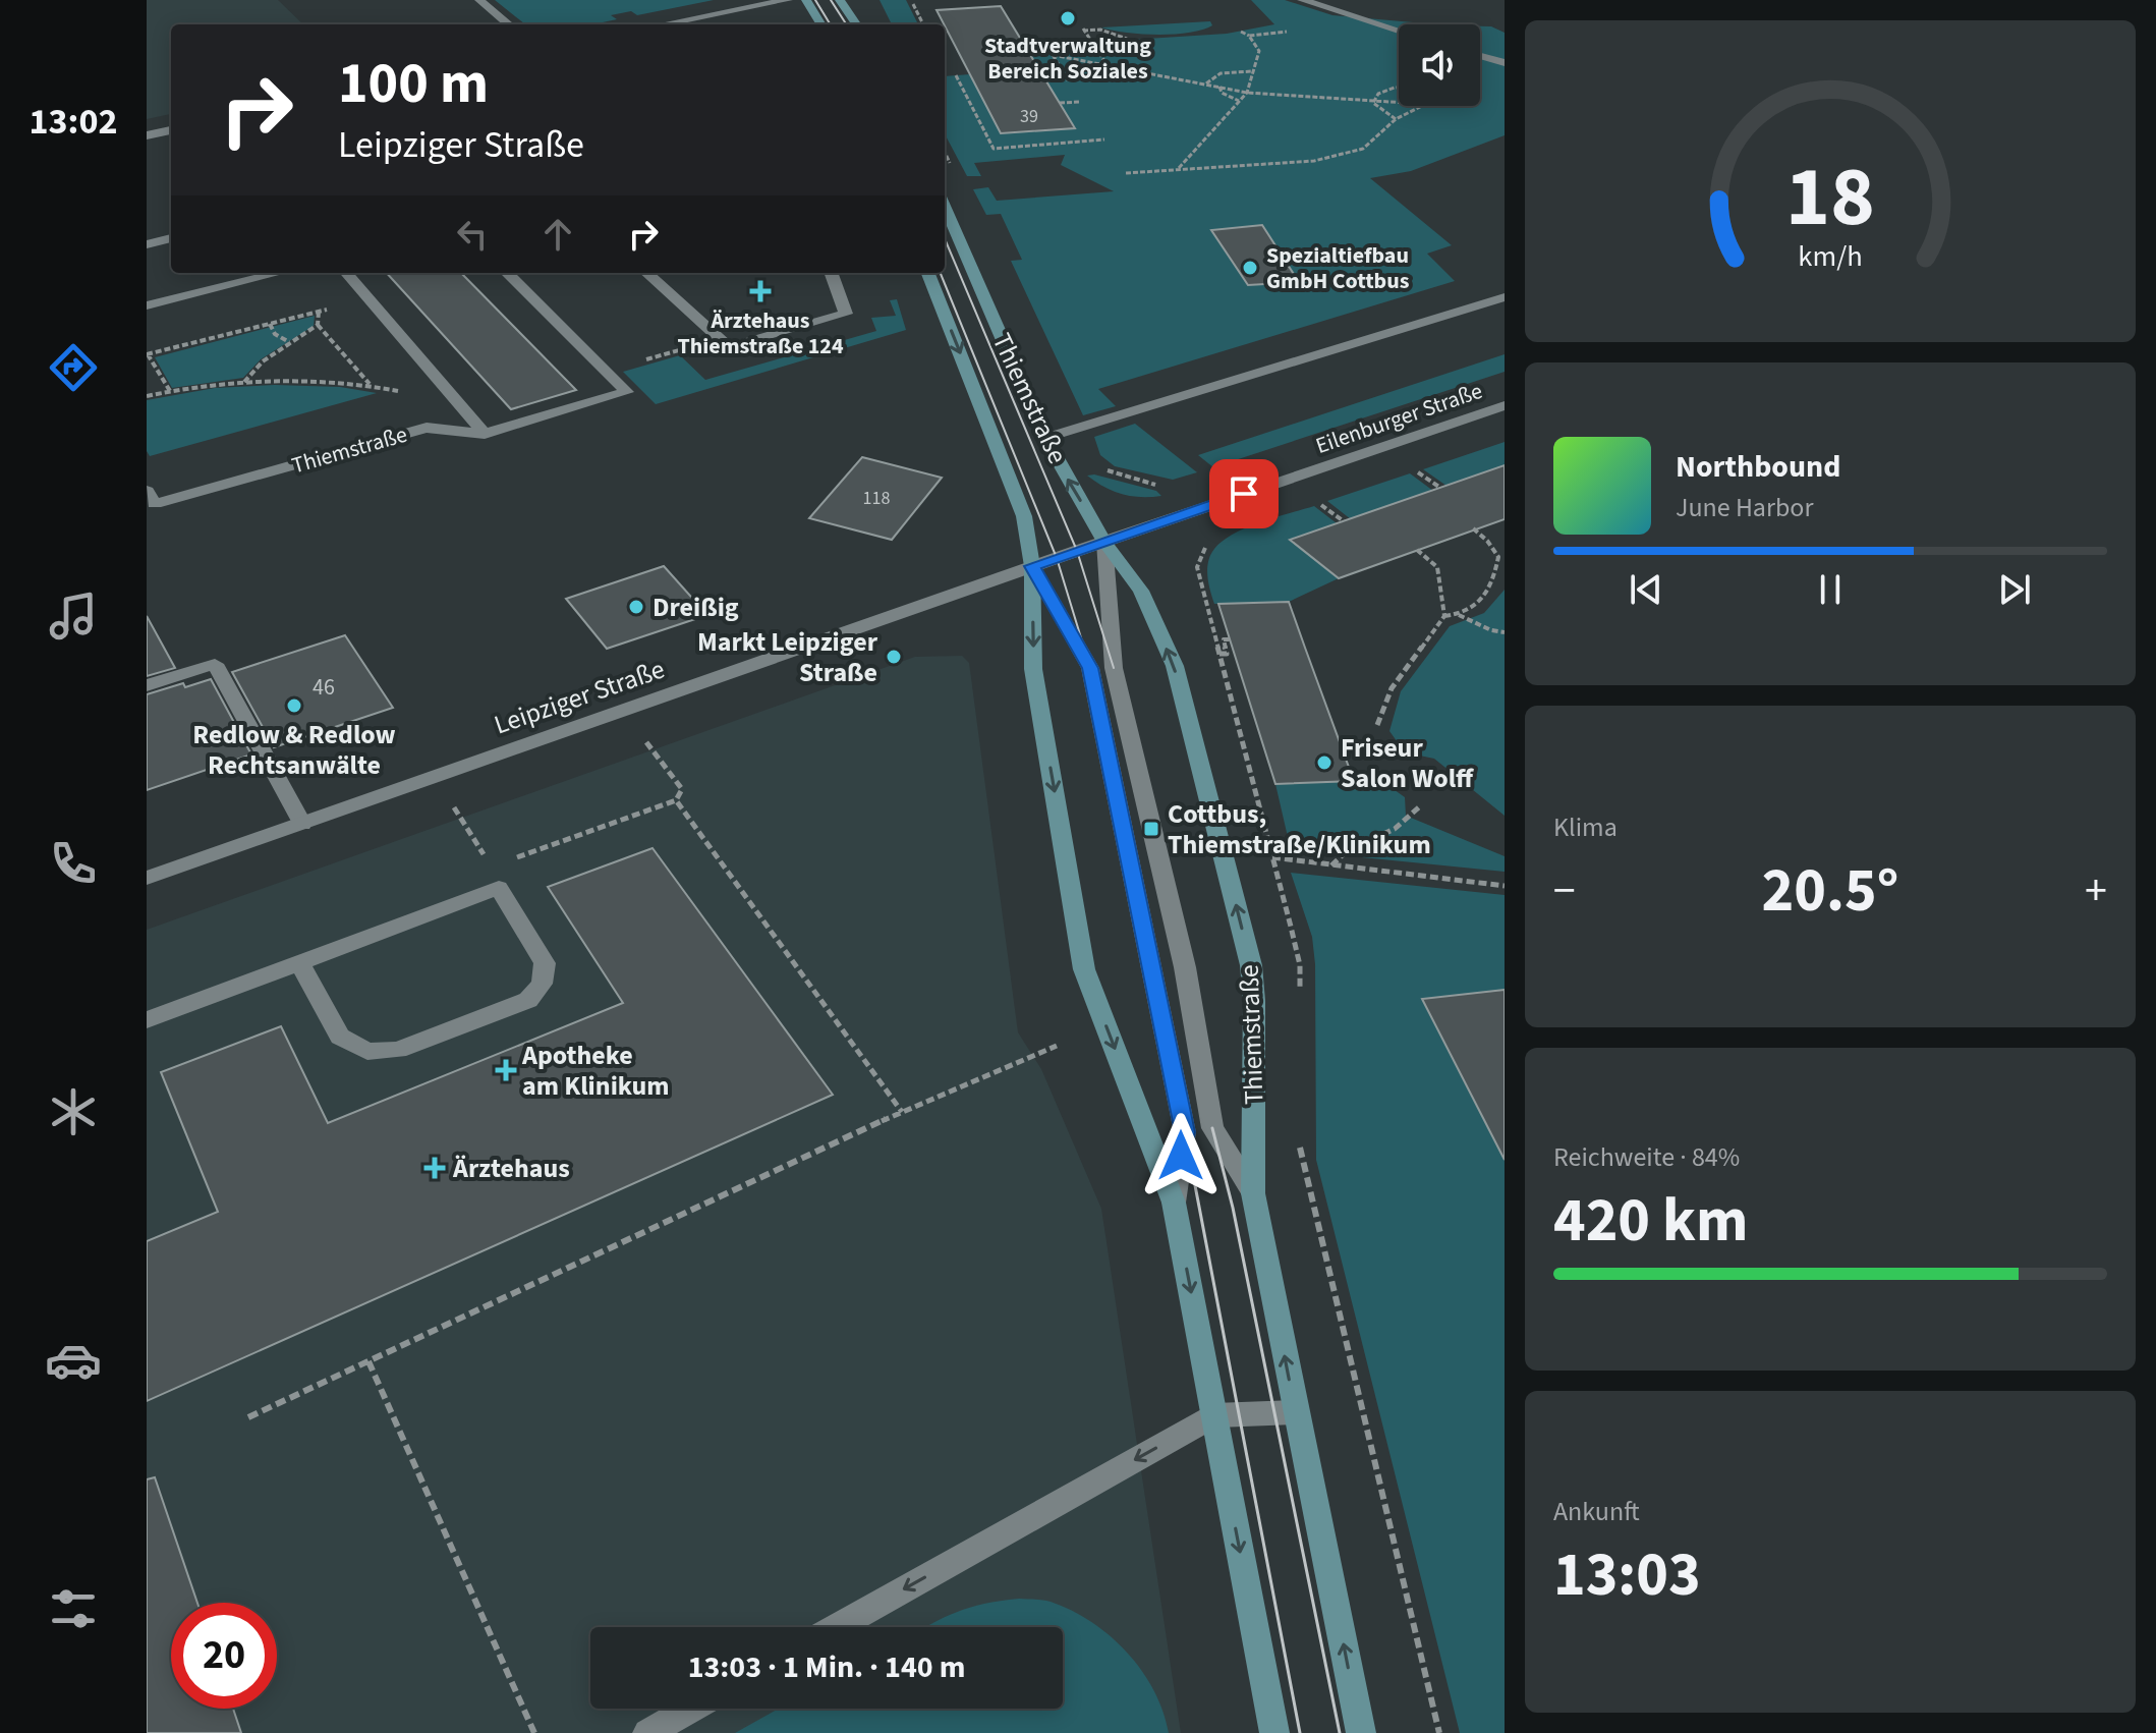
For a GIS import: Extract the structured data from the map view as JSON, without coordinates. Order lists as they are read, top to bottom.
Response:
{
  "streets": {
    "main road": ["Thiemstraße"],
    "street": ["Eilenburger Straße", "Leipziger Straße"]
  },
  "crossings": [
    ["Thiemstraße", "Eilenburger Straße"],
    ["Thiemstraße", "Leipziger Straße"],
    ["Eilenburger Straße", "Leipziger Straße"]
  ],
  "places": {
    "other": [
      "Stadtverwaltung Bereich Soziales",
      "Spezialtiefbau GmbH Cottbus",
      "Dreißig",
      "Markt Leipziger Straße",
      "Redlow & Redlow Rechtsanwälte",
      "Friseur Salon Wolff"
    ],
    "health": ["Ärztehaus Thiemstraße 124", "Apotheke am Klinikum", "Ärztehaus"],
    "transit": ["Cottbus, Thiemstraße/Klinikum"]
  },
  "house_numbers": ["39", "118", "46"],
  "page": {
    "tabs": "13:02",
    "turn": ["100 m", "Leipziger Straße"],
    "song": ["Northbound", "June Harbor"],
    "tile": [
      "Klima",
      ["Reichweite · 84%", "420 km"],
      ["Ankunft", "13:03"]
    ],
    "heat": ["−", "20.5°", "+"],
    "limit": "20",
    "trip": "13:03 · 1 Min. · 140 m",
    "gauge": ["18", "km/h"]
  }
}
